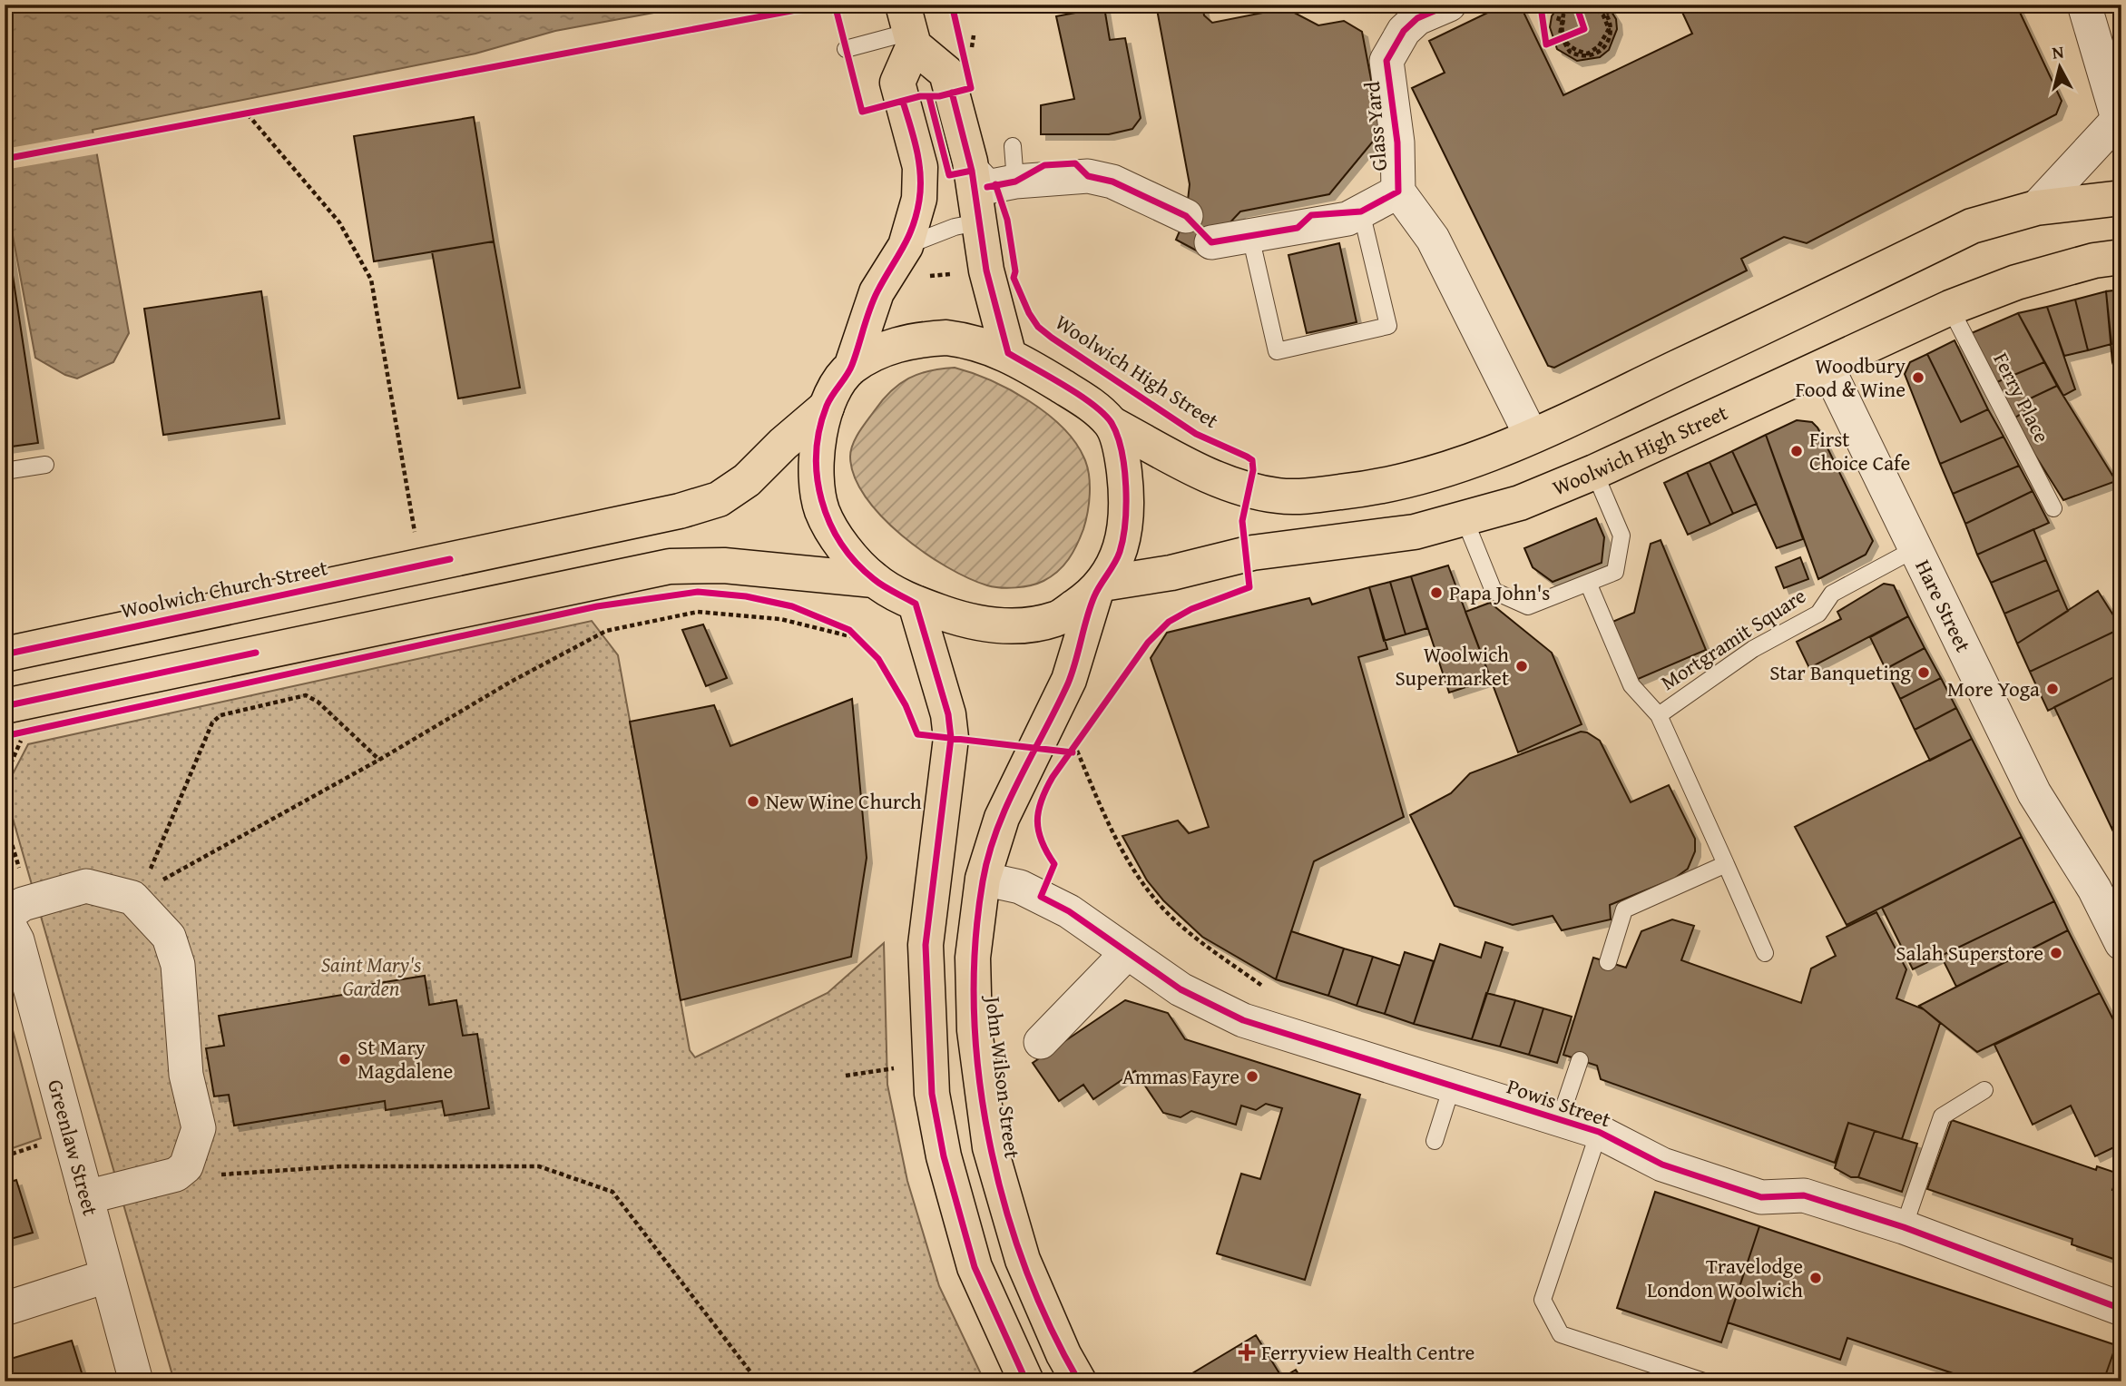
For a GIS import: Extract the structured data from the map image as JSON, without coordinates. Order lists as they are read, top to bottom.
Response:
{
  "streets": {
    "main road": ["Woolwich High Street", "Woolwich Church Street", "John Wilson Street"],
    "street": [
      "Glass Yard",
      "Hare Street",
      "Powis Street",
      "Greenlaw Street"
    ],
    "lane": ["Ferry Place", "Mortgramit Square"]
  },
  "crossings": [
    ["Woolwich High Street", "Ferry Place"],
    ["Woolwich High Street", "Hare Street"],
    ["Woolwich High Street", "John Wilson Street"],
    ["Hare Street", "Mortgramit Square"],
    ["John Wilson Street", "Powis Street"]
  ],
  "parks": ["Saint Mary's Garden"],
  "places": {
    "other": [
      "Woodbury Food & Wine",
      "First Choice Cafe",
      "Papa John's",
      "Woolwich Supermarket",
      "Star Banqueting",
      "More Yoga",
      "New Wine Church",
      "Salah Superstore",
      "St Mary Magdalene",
      "Ammas Fayre",
      "Travelodge London Woolwich"
    ],
    "health": ["Ferryview Health Centre"]
  },
  "north": "top"
}
